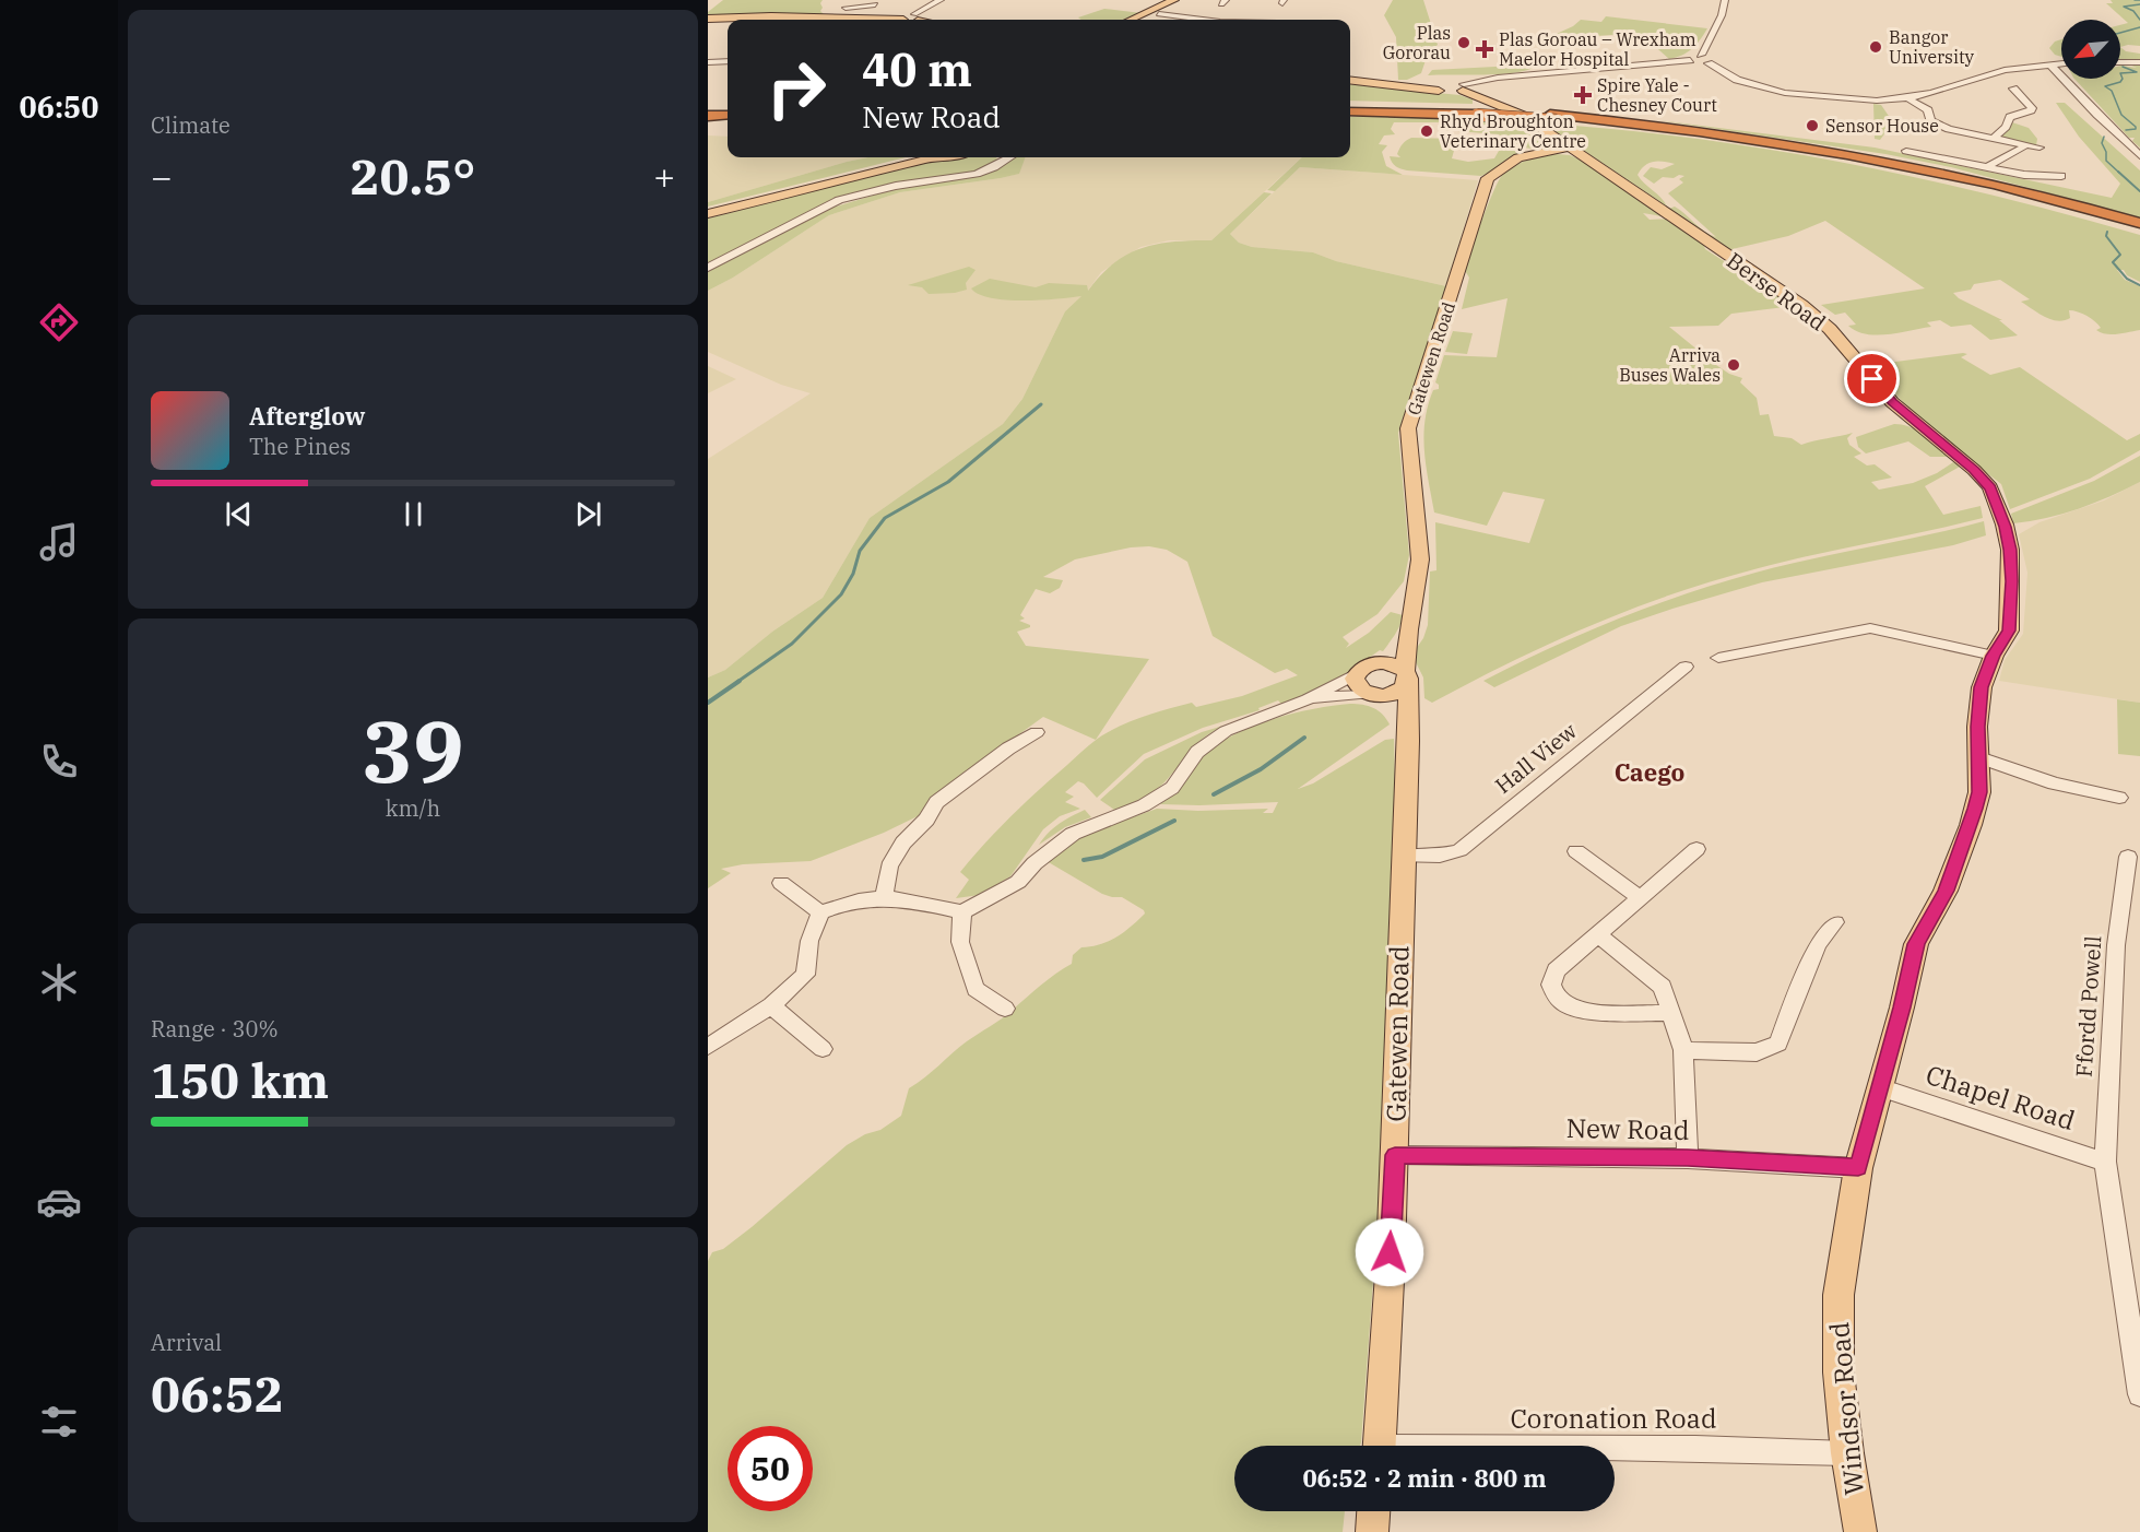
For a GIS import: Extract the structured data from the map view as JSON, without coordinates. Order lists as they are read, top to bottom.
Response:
{
  "streets": {
    "main road": ["Berse Road", "Gatewen Road", "Windsor Road"],
    "street": [
      "Hall View",
      "Ffordd Powell",
      "Chapel Road",
      "New Road",
      "Coronation Road"
    ]
  },
  "crossings": [
    ["Berse Road", "Gatewen Road"],
    ["Berse Road", "Chapel Road"],
    ["Berse Road", "New Road"],
    ["Berse Road", "Windsor Road"],
    ["Gatewen Road", "Hall View"],
    ["Gatewen Road", "New Road"],
    ["Ffordd Powell", "Chapel Road"],
    ["New Road", "Windsor Road"],
    ["Windsor Road", "Coronation Road"]
  ],
  "districts": ["Caego"],
  "places": {
    "other": [
      "Plas Gororau",
      "Bangor University",
      "Sensor House",
      "Rhyd Broughton Veterinary Centre",
      "Arriva Buses Wales"
    ],
    "health": ["Plas Goroau – Wrexham Maelor Hospital", "Spire Yale - Chesney Court"]
  },
  "north": "bottom left",
  "page": {
    "tabs": "06:50",
    "tile": [
      "Climate",
      ["39", "km/h"],
      ["Range · 30%", "150 km"],
      ["Arrival", "06:52"]
    ],
    "turn": ["40 m", "New Road"],
    "heat": ["−", "20.5°", "+"],
    "song": ["Afterglow", "The Pines"],
    "limit": "50",
    "trip": "06:52 · 2 min · 800 m"
  }
}
